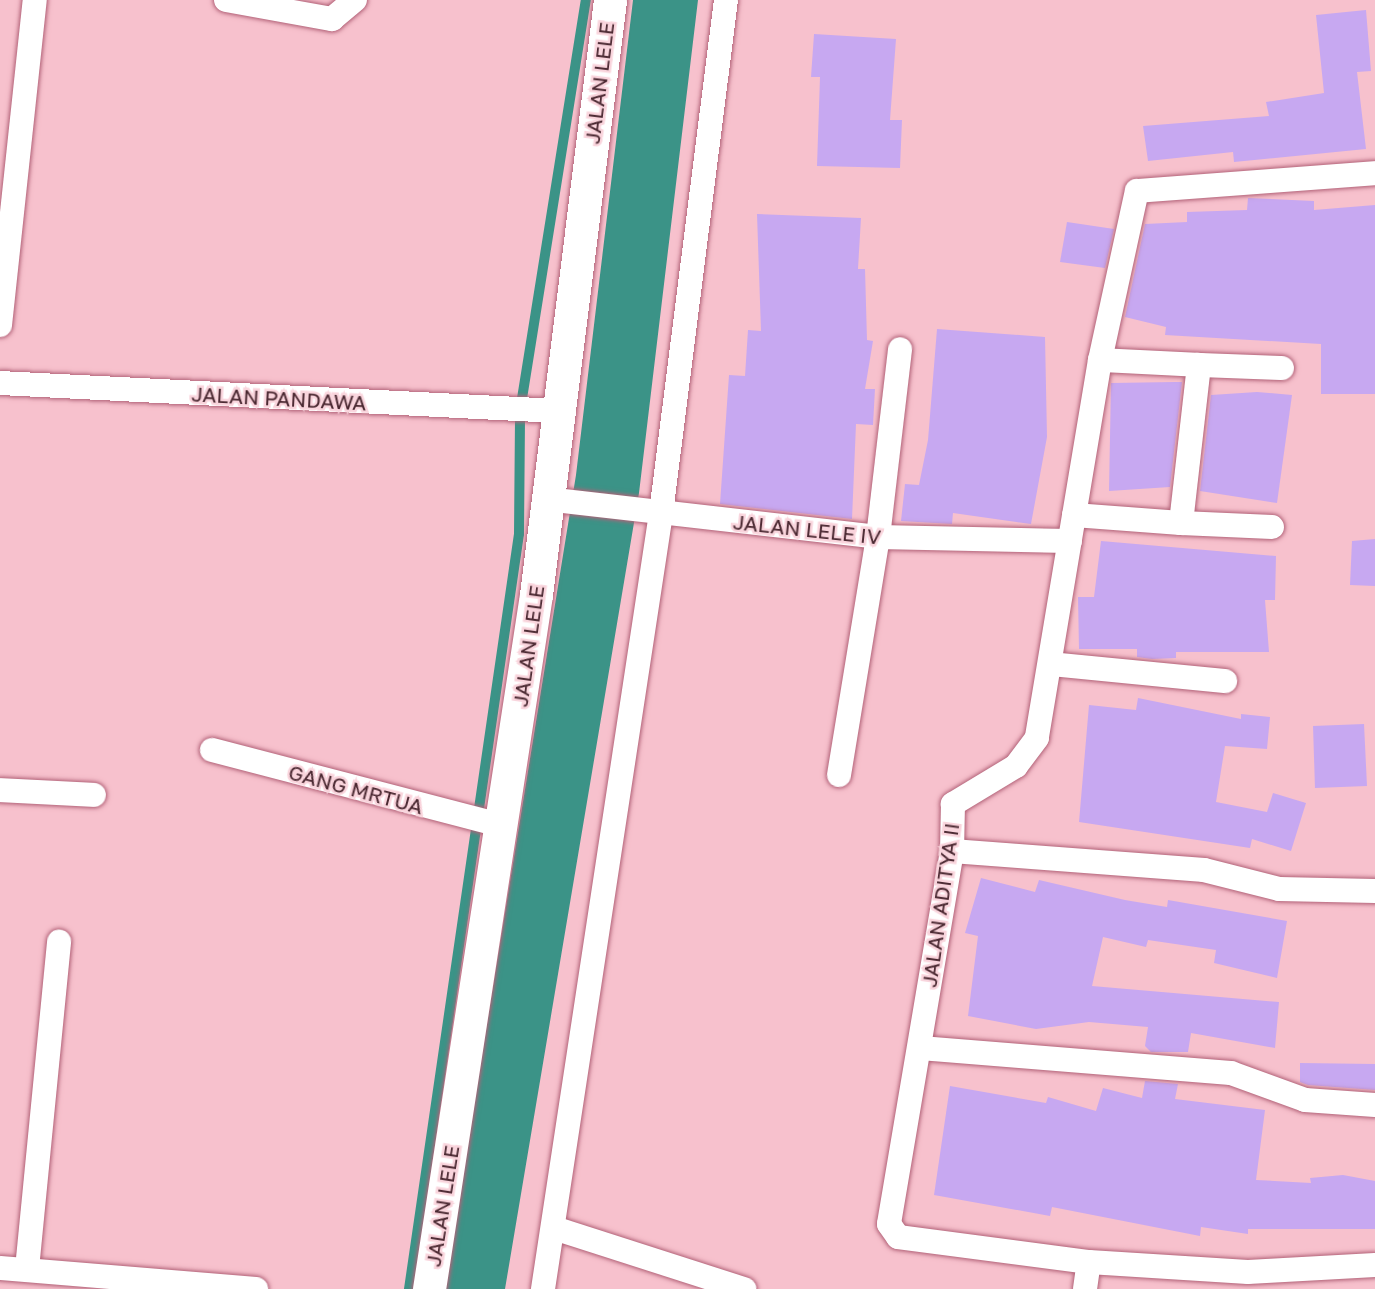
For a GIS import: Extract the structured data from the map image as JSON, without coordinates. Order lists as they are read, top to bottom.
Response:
{
  "streets": {
    "main road": ["JALAN LELE"],
    "street": [
      "JALAN PANDAWA",
      "JALAN LELE IV",
      "GANG MRTUA",
      "JALAN ADITYA II"
    ]
  },
  "crossings": [
    ["JALAN LELE", "JALAN PANDAWA"],
    ["JALAN LELE", "JALAN LELE IV"],
    ["JALAN LELE", "GANG MRTUA"],
    ["JALAN LELE IV", "JALAN ADITYA II"]
  ]
}
